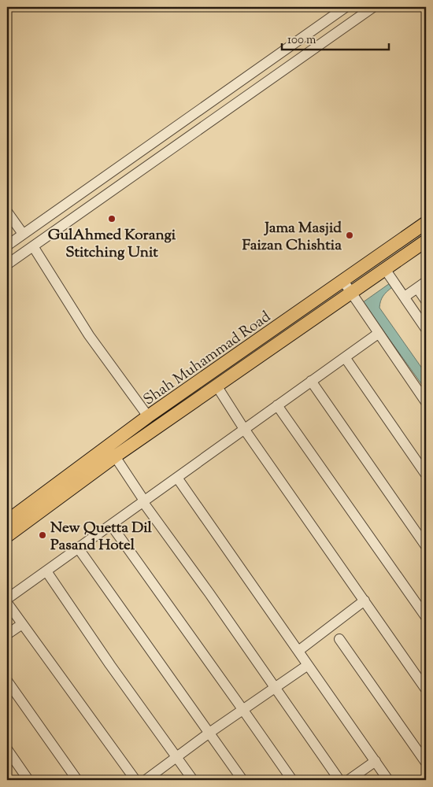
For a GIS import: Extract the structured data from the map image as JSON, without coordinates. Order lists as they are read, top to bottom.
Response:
{
  "streets": {
    "main road": ["Shah Muhammad Road"]
  },
  "places": ["GulAhmed Korangi Stitching Unit", "Jama Masjid Faizan Chishtia", "New Quetta Dil Pasand Hotel"],
  "scale_bar": "100 m"
}
